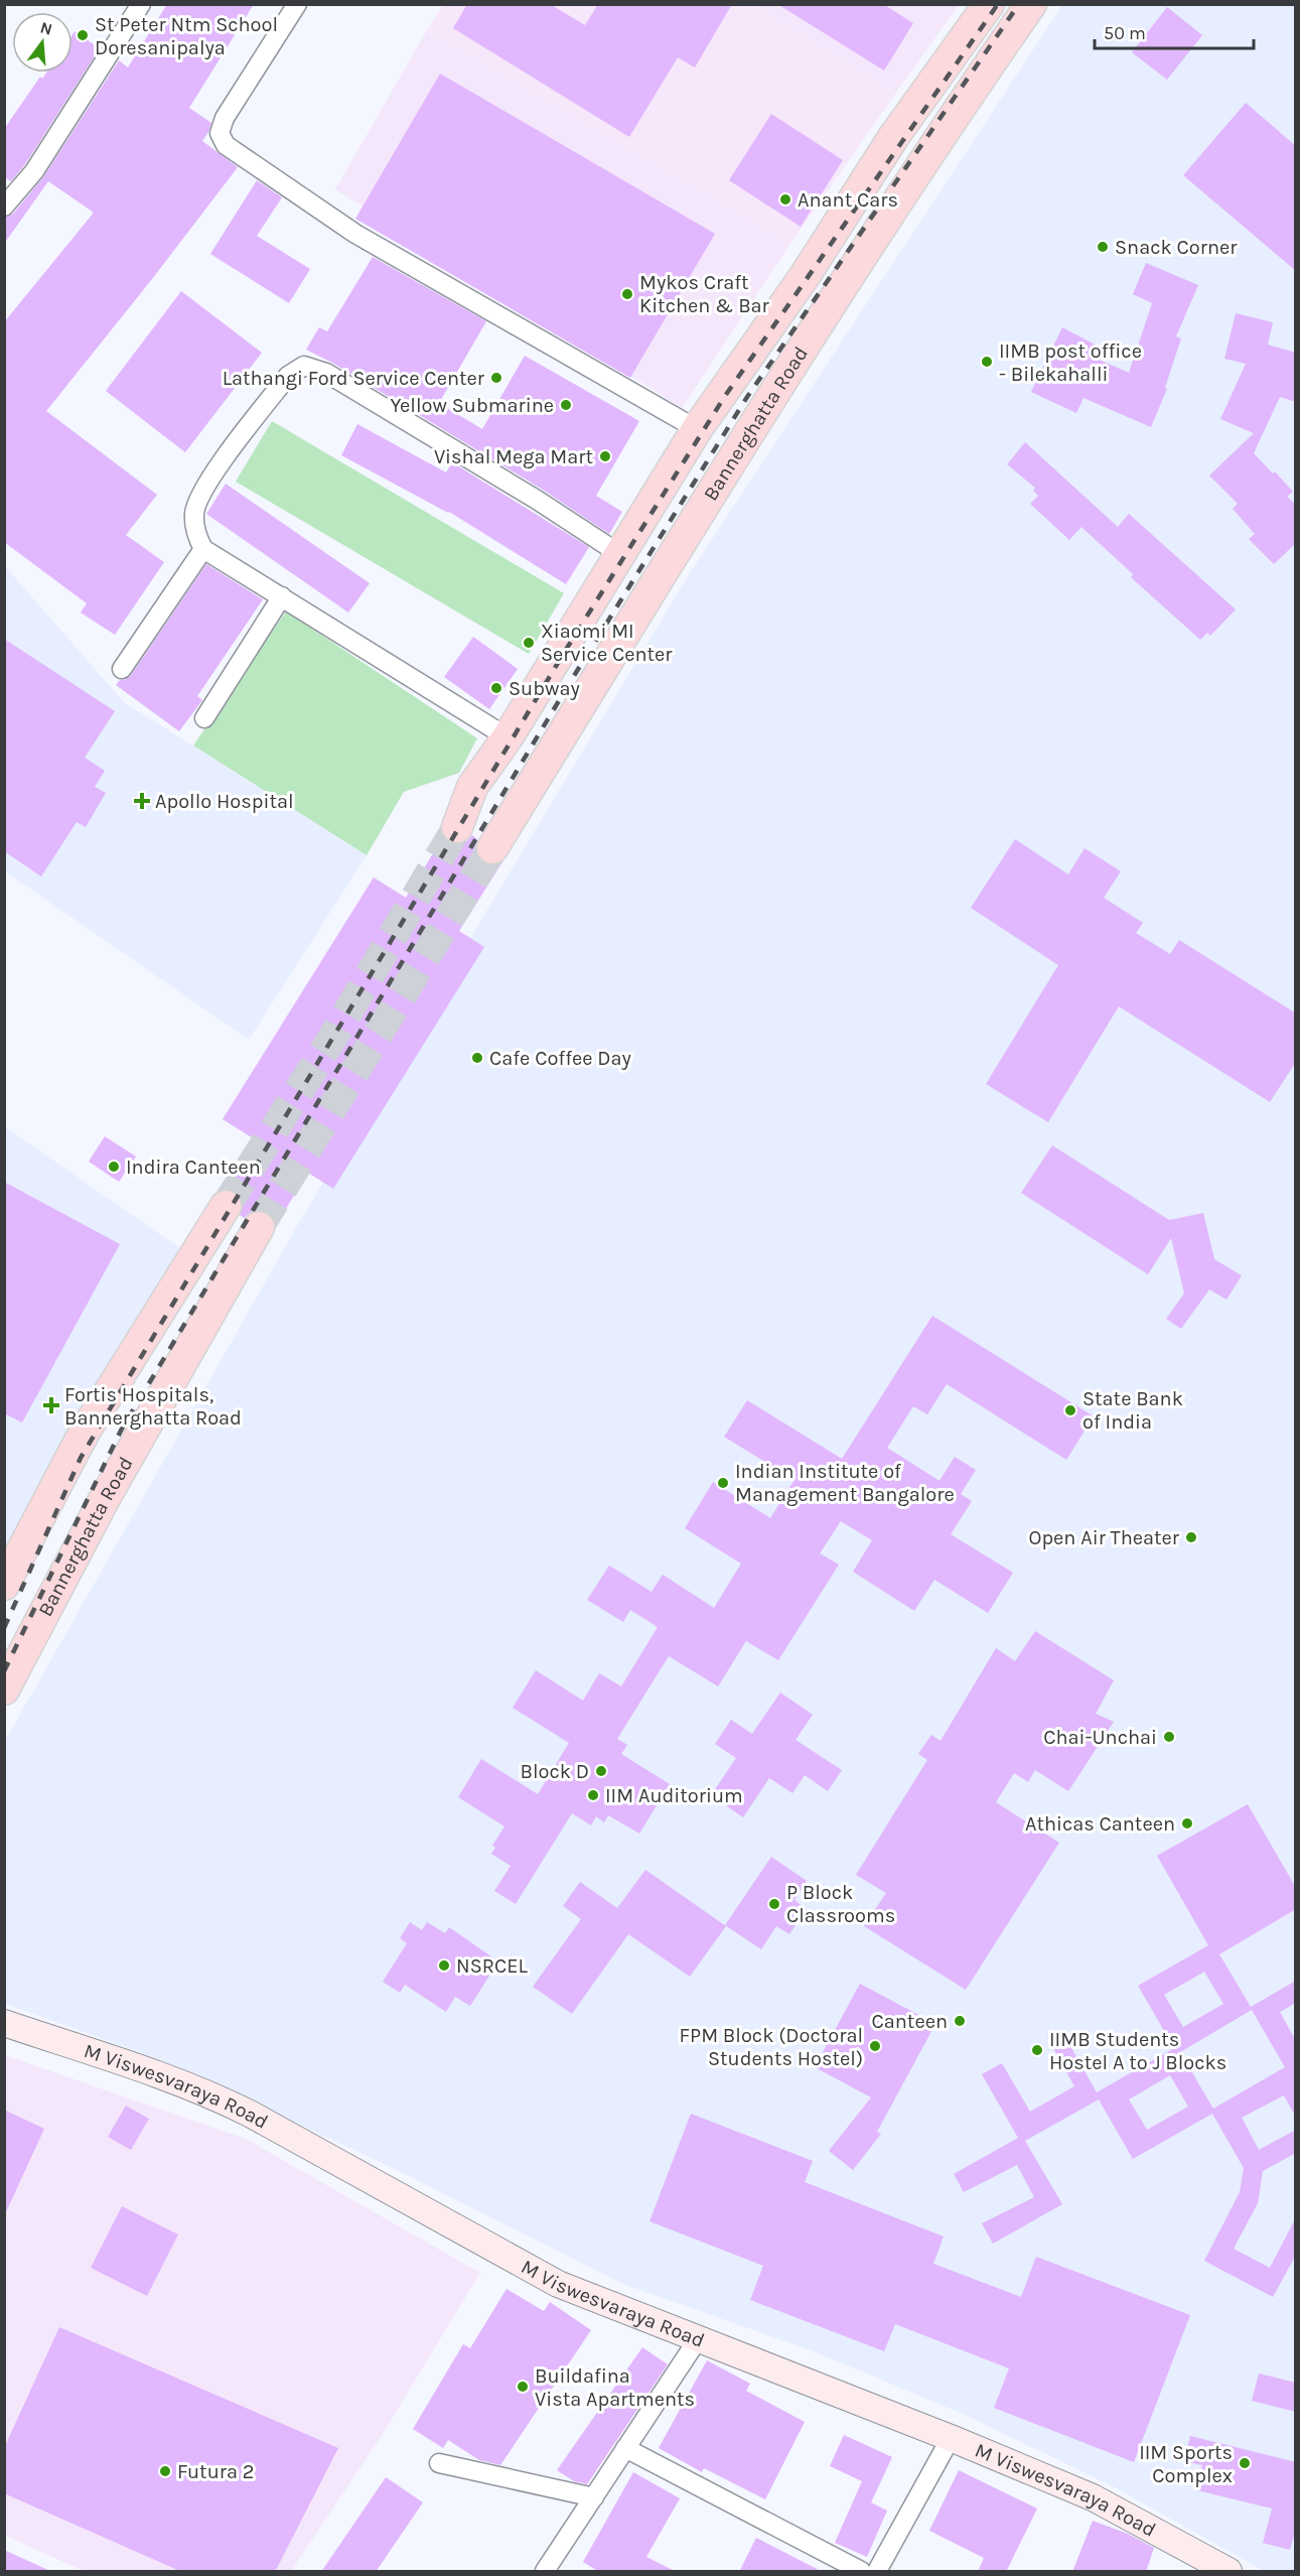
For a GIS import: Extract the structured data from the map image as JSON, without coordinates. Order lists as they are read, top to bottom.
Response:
{
  "streets": {
    "main road": ["Bannerghatta Road"],
    "street": ["M Viswesvaraya Road"]
  },
  "places": {
    "other": [
      "St Peter Ntm School Doresanipalya",
      "Anant Cars",
      "Snack Corner",
      "Mykos Craft Kitchen & Bar",
      "IIMB post office - Bilekahalli",
      "Lathangi Ford Service Center",
      "Yellow Submarine",
      "Vishal Mega Mart",
      "Xiaomi MI Service Center",
      "Subway",
      "Cafe Coffee Day",
      "Indira Canteen",
      "State Bank of India",
      "Indian Institute of Management Bangalore",
      "Open Air Theater",
      "Chai-Unchai",
      "Block D",
      "IIM Auditorium",
      "Athicas Canteen",
      "P Block Classrooms",
      "NSRCEL",
      "Canteen",
      "FPM Block (Doctoral Students Hostel)",
      "IIMB Students Hostel A to J Blocks",
      "Buildafina Vista Apartments",
      "IIM Sports Complex",
      "Futura 2"
    ],
    "health": ["Apollo Hospital", "Fortis Hospitals, Bannerghatta Road"]
  },
  "scale_bar": "50 m",
  "north": "top"
}
